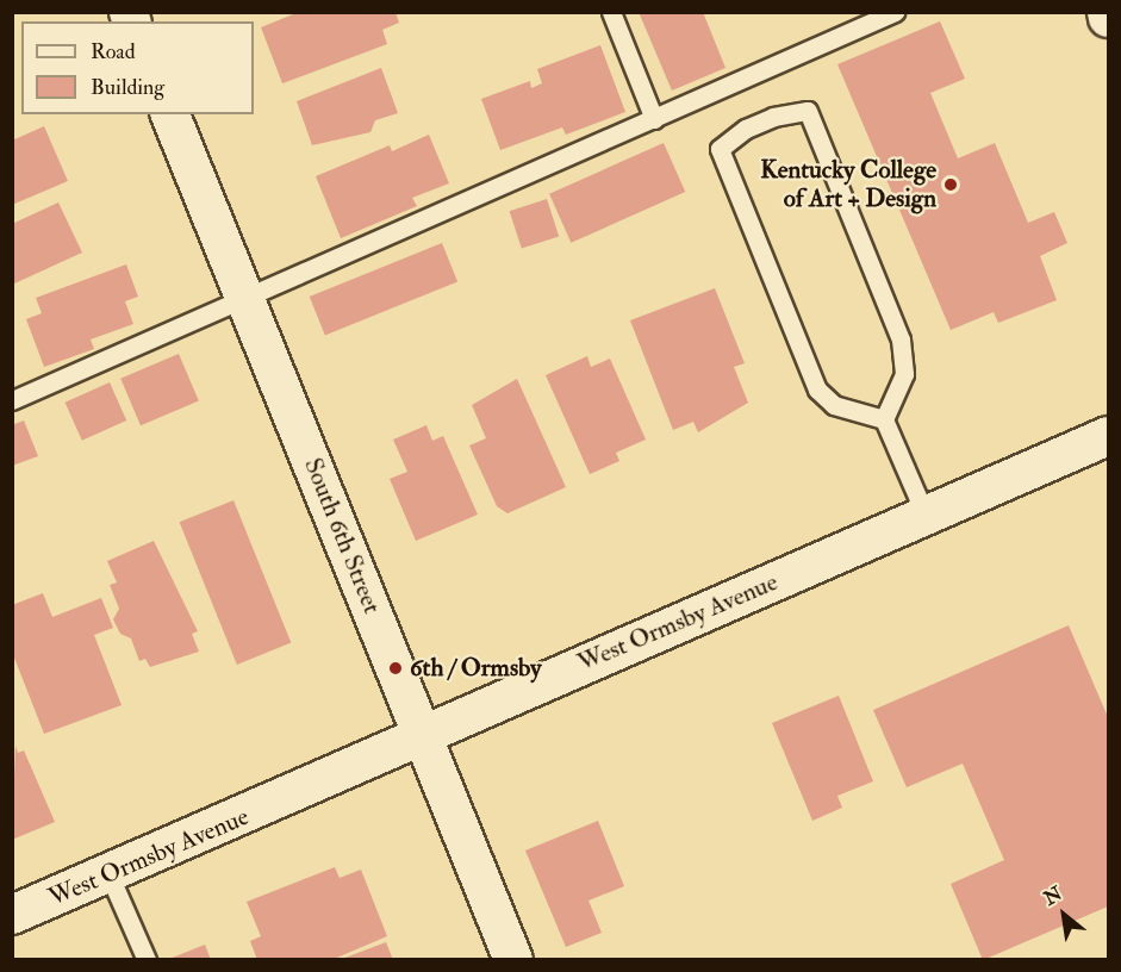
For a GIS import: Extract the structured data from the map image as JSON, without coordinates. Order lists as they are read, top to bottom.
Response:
{
  "streets": {
    "street": ["South 6th Street", "West Ormsby Avenue"]
  },
  "crossings": [
    ["South 6th Street", "West Ormsby Avenue"]
  ],
  "places": ["Kentucky College of Art + Design", "6th / Ormsby"],
  "legend": ["Road", "Building"],
  "north": "top left"
}
